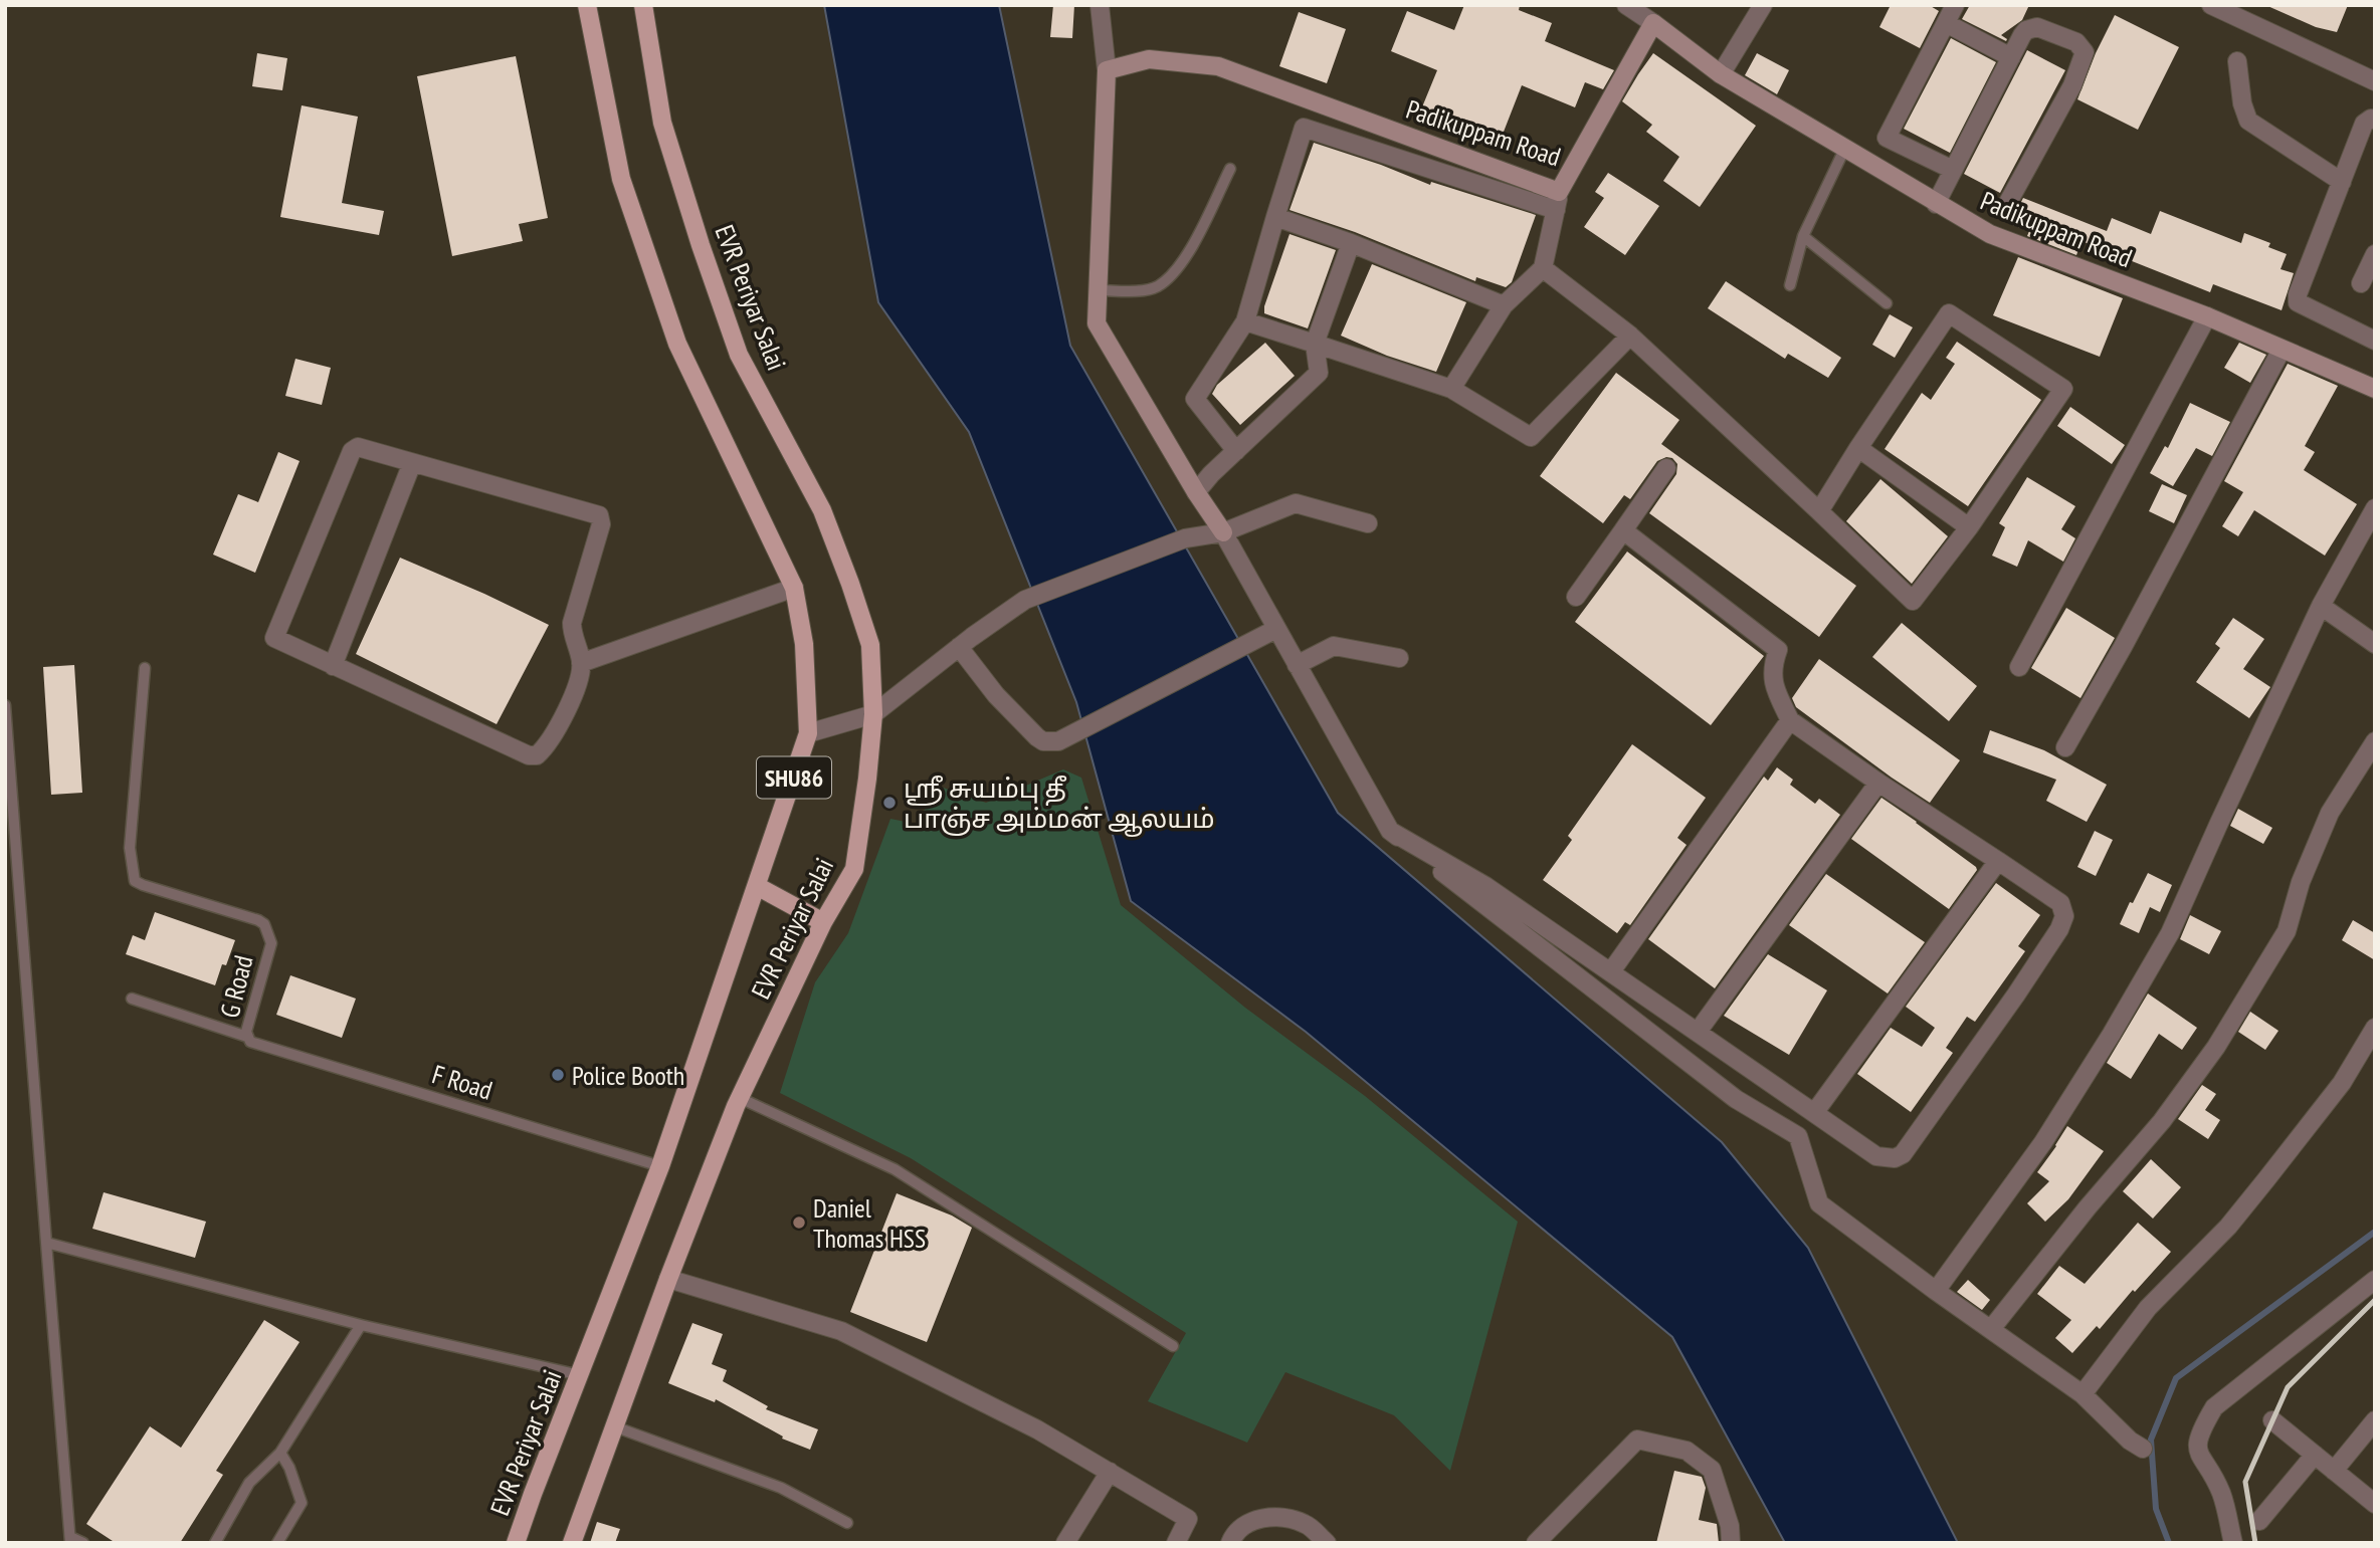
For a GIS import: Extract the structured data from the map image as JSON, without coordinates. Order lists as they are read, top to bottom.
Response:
{
  "streets": {
    "main road": ["EVR Periyar Salai", "SHU86"],
    "street": ["Padikuppam Road"],
    "lane": ["G Road", "F Road"]
  },
  "crossings": [
    ["EVR Periyar Salai", "F Road"],
    ["G Road", "F Road"]
  ],
  "places": ["ஶ்ரீ சுயம்பு தீ பாஞ்ச அம்மன் ஆலயம்", "Police Booth", "Daniel Thomas HSS"]
}
